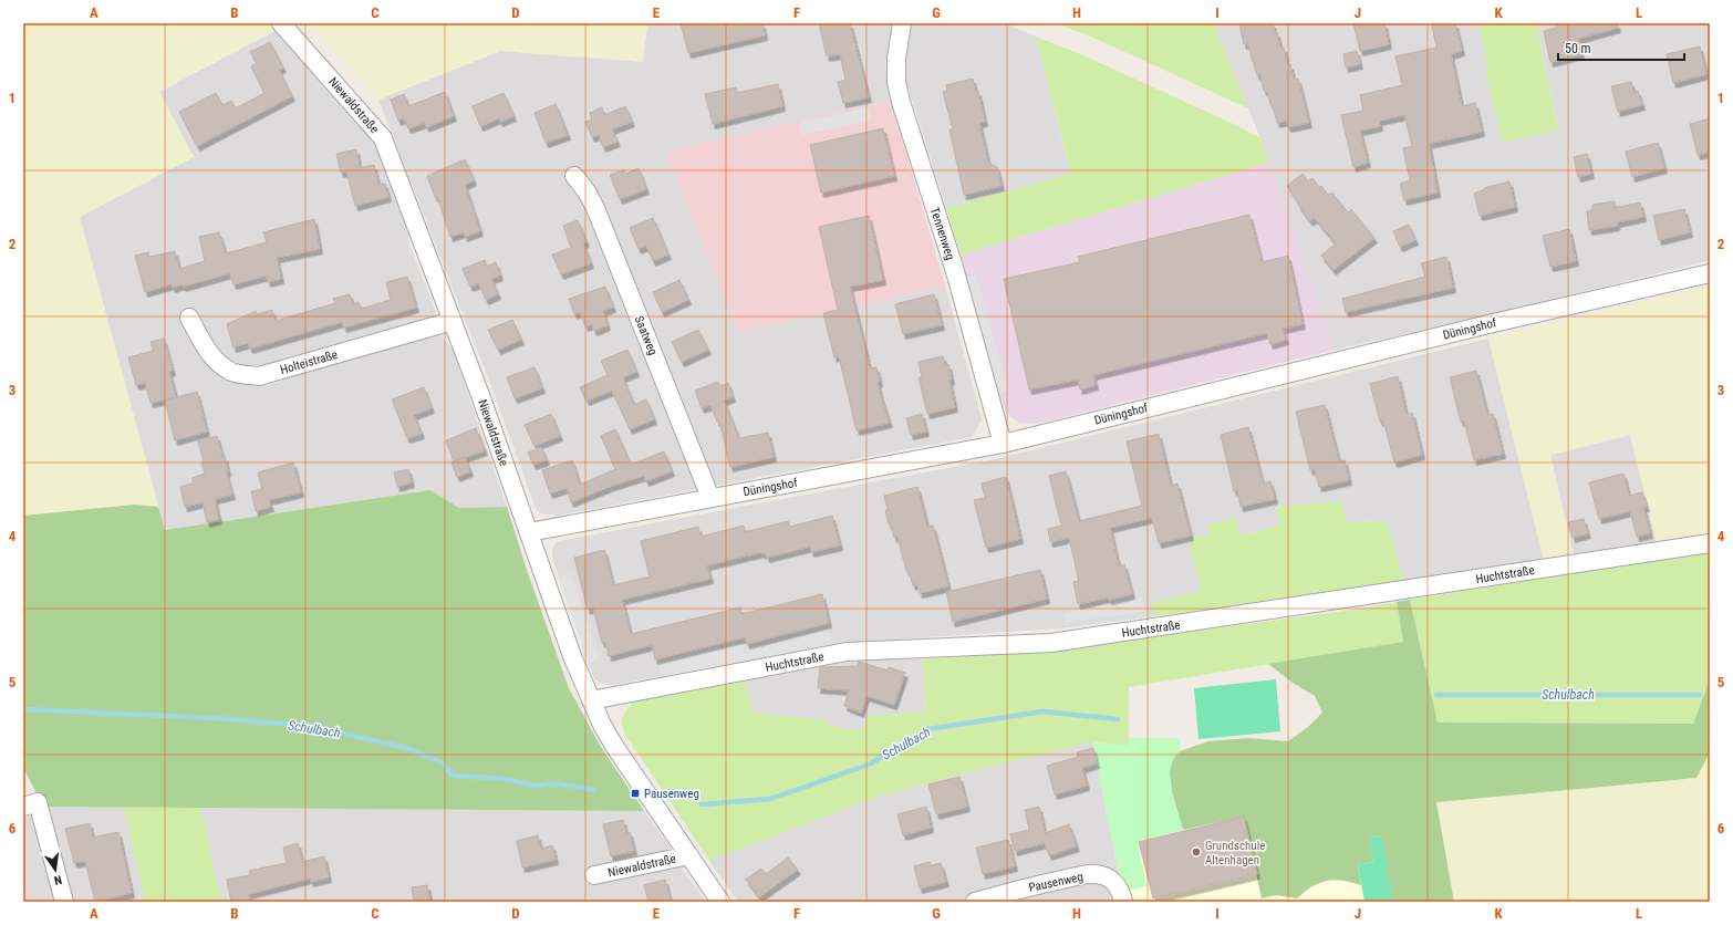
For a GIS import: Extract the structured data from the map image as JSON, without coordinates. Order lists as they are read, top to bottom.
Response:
{
  "streets": {
    "street": [
      "Niewaldstraße",
      "Tennenweg",
      "Düningshof",
      "Saatweg",
      "Holteistraße",
      "Huchtstraße",
      "Pausenweg"
    ]
  },
  "crossings": [
    ["Niewaldstraße", "Düningshof"],
    ["Niewaldstraße", "Holteistraße"],
    ["Niewaldstraße", "Huchtstraße"],
    ["Tennenweg", "Düningshof"],
    ["Düningshof", "Saatweg"]
  ],
  "water": ["Schulbach"],
  "places": {
    "transit": ["Pausenweg"],
    "other": ["Grundschule Altenhagen"]
  },
  "scale_bar": "50 m",
  "north": "bottom",
  "grid": {
    "columns": [
      "A",
      "B",
      "C",
      "D",
      "E",
      "F",
      "G",
      "H",
      "I",
      "J",
      "K",
      "L"
    ],
    "rows": [
      "1",
      "2",
      "3",
      "4",
      "5",
      "6"
    ]
  }
}
